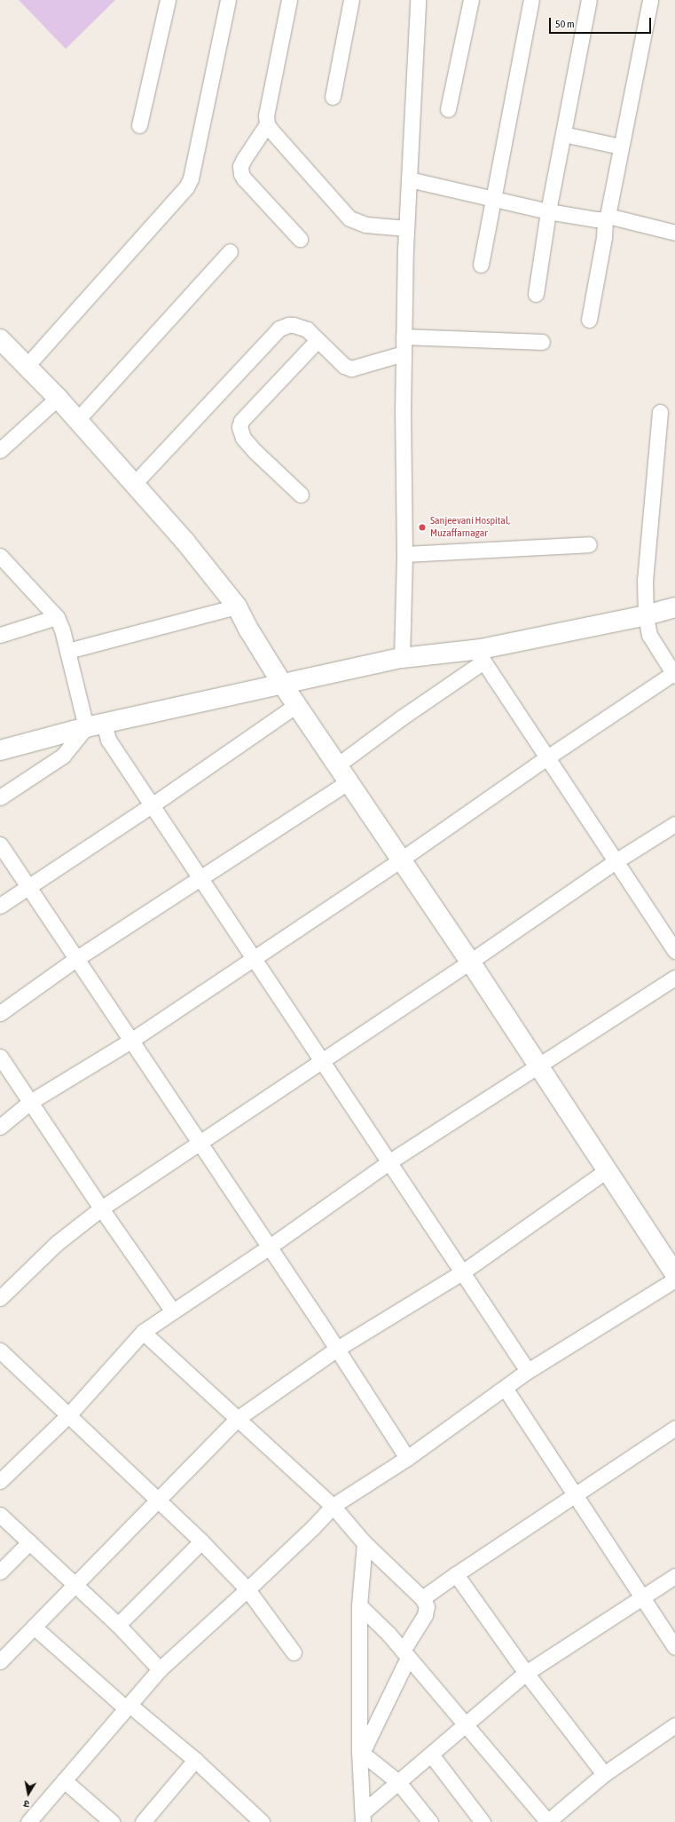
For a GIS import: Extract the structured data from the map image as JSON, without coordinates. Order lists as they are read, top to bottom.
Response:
{
  "places": ["Sanjeevani Hospital, Muzaffarnagar"],
  "scale_bar": "50 m",
  "north": "bottom"
}
